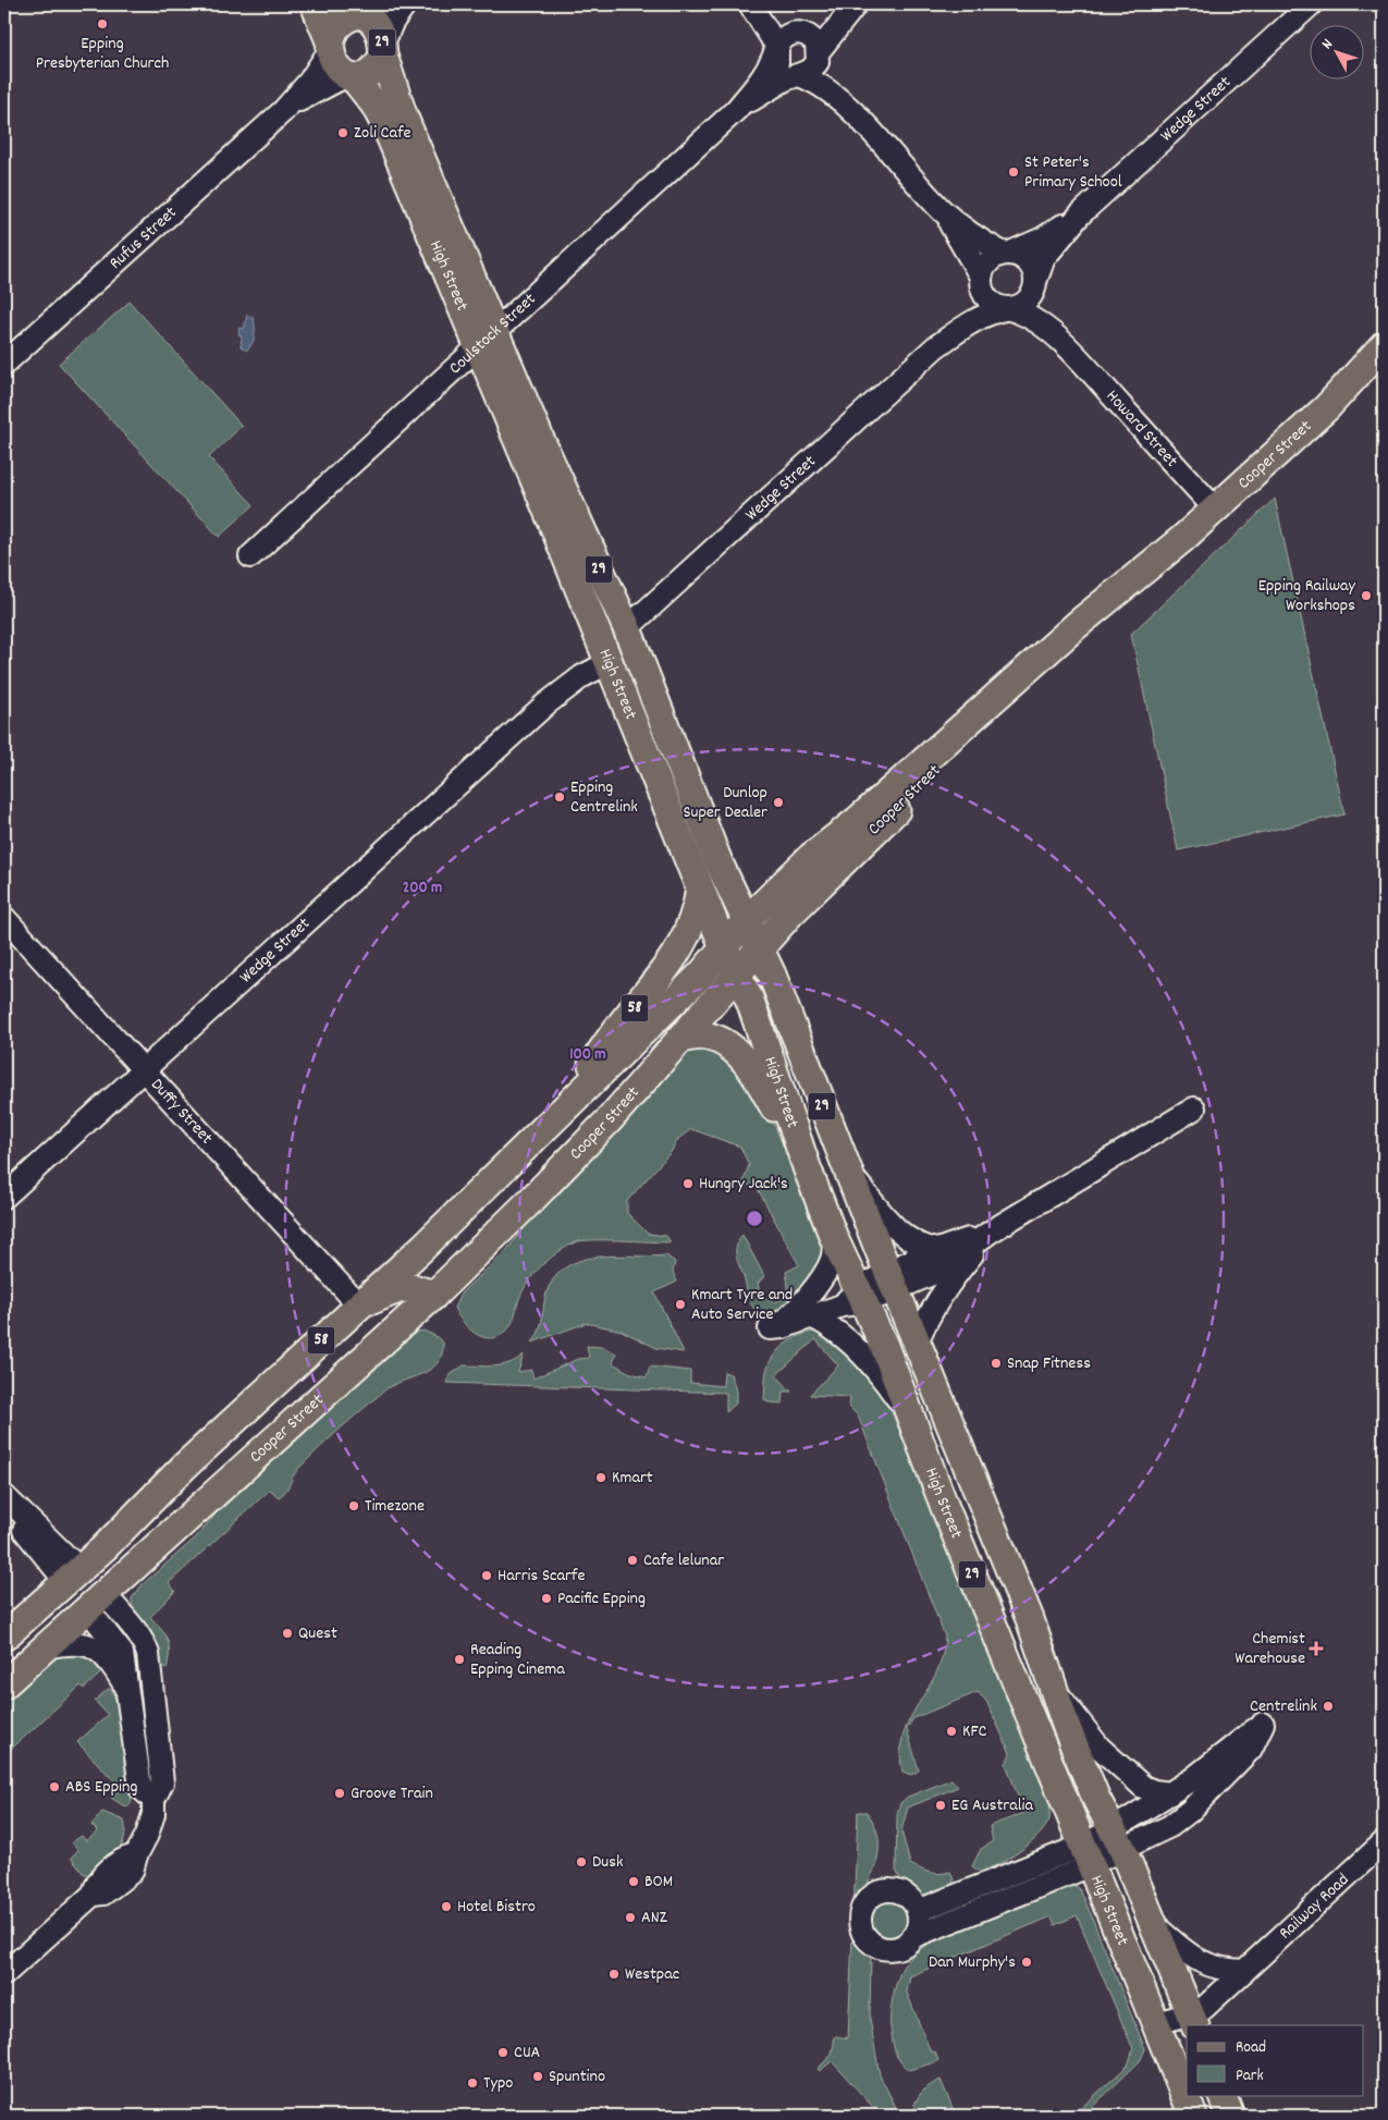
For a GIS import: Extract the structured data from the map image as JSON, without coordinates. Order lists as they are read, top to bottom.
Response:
{
  "streets": {
    "main road": [
      "29",
      "Wedge Street",
      "High Street",
      "Cooper Street",
      "58"
    ],
    "street": [
      "Rufus Street",
      "Coulstock Street",
      "Howard Street",
      "Duffy Street",
      "Railway Road"
    ]
  },
  "crossings": [
    ["29", "Rufus Street"],
    ["29", "High Street"],
    ["Wedge Street", "High Street"],
    ["Wedge Street", "Howard Street"],
    ["Wedge Street", "Duffy Street"],
    ["Rufus Street", "High Street"],
    ["High Street", "Coulstock Street"],
    ["High Street", "Cooper Street"],
    ["High Street", "58"],
    ["High Street", "Railway Road"],
    ["Howard Street", "Cooper Street"],
    ["Cooper Street", "58"],
    ["Cooper Street", "Duffy Street"]
  ],
  "places": {
    "other": [
      "Epping Presbyterian Church",
      "Zoli Cafe",
      "St Peter's Primary School",
      "Epping Railway Workshops",
      "Epping Centrelink",
      "Dunlop Super Dealer",
      "Hungry Jack's",
      "Kmart Tyre and Auto Service",
      "Snap Fitness",
      "Kmart",
      "Timezone",
      "Cafe lelunar",
      "Harris Scarfe",
      "Pacific Epping",
      "Quest",
      "Reading Epping Cinema",
      "Centrelink",
      "KFC",
      "ABS Epping",
      "Groove Train",
      "EG Australia",
      "Dusk",
      "BOM",
      "Hotel Bistro",
      "ANZ",
      "Dan Murphy's",
      "Westpac",
      "CUA",
      "Spuntino",
      "Typo"
    ],
    "health": ["Chemist Warehouse"]
  },
  "legend": ["Road", "Park"],
  "north": "top left",
  "rings": ["200 m", "100 m"]
}
